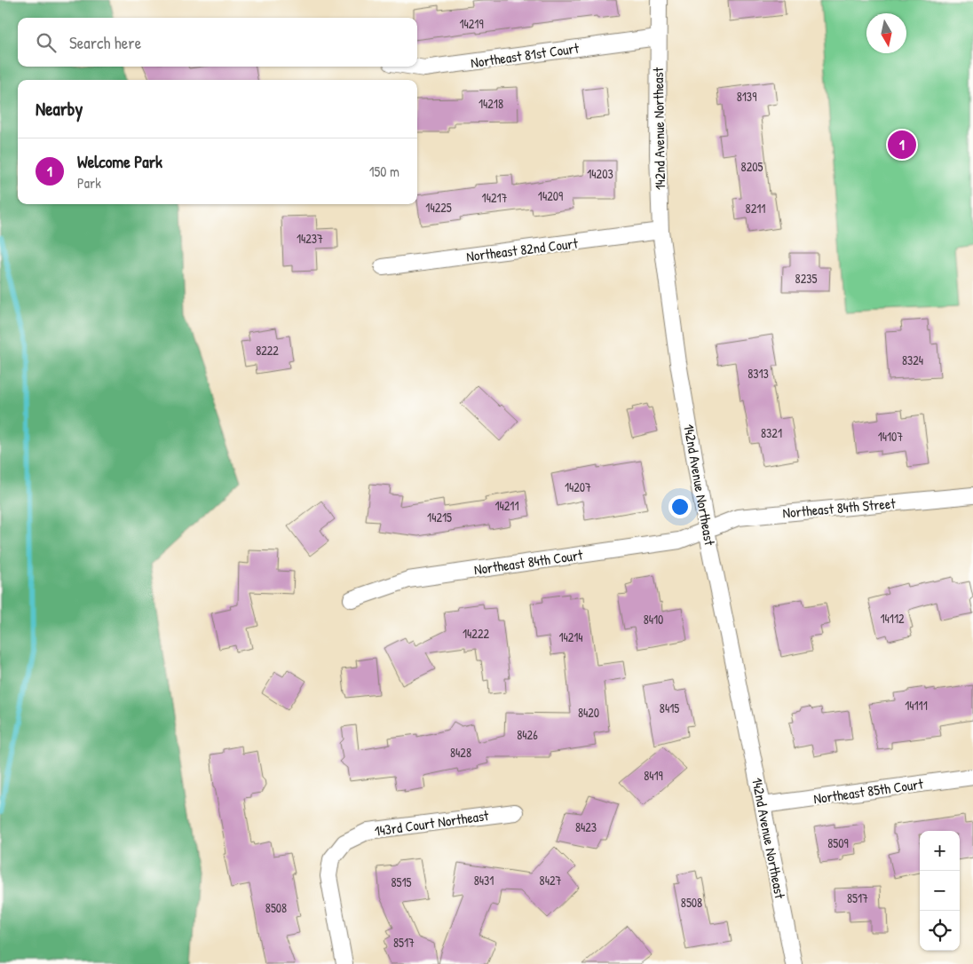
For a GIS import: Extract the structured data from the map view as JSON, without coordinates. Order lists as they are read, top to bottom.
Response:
{
  "streets": {
    "street": [
      "Northeast 81st Court",
      "142nd Avenue Northeast",
      "Northeast 82nd Court",
      "Northeast 84th Street",
      "Northeast 84th Court",
      "Northeast 85th Court",
      "143rd Court Northeast"
    ]
  },
  "crossings": [
    ["Northeast 81st Court", "142nd Avenue Northeast"],
    ["142nd Avenue Northeast", "Northeast 82nd Court"],
    ["142nd Avenue Northeast", "Northeast 84th Street"],
    ["142nd Avenue Northeast", "Northeast 84th Court"],
    ["142nd Avenue Northeast", "Northeast 85th Court"],
    ["Northeast 84th Street", "Northeast 84th Court"]
  ],
  "house_numbers": [
    "14219",
    "8139",
    "14218",
    "8205",
    "14203",
    "14209",
    "14217",
    "14225",
    "8211",
    "14237",
    "8235",
    "8222",
    "8324",
    "8313",
    "8321",
    "14107",
    "14207",
    "14211",
    "14215",
    "14112",
    "8410",
    "14222",
    "14214",
    "14111",
    "8415",
    "8420",
    "8426",
    "8428",
    "8419",
    "8423",
    "8509",
    "8431",
    "8427",
    "8515",
    "8517",
    "8508",
    "8508",
    "8517"
  ],
  "north": "bottom",
  "page": {
    "search": "Search here",
    "heading": "Nearby",
    "pins": "1",
    "list": [
      {
        "mark": "1",
        "name": "Welcome Park",
        "note": "Park",
        "value": "150 m"
      }
    ],
    "map_buttons": ["+", "−"]
  }
}
